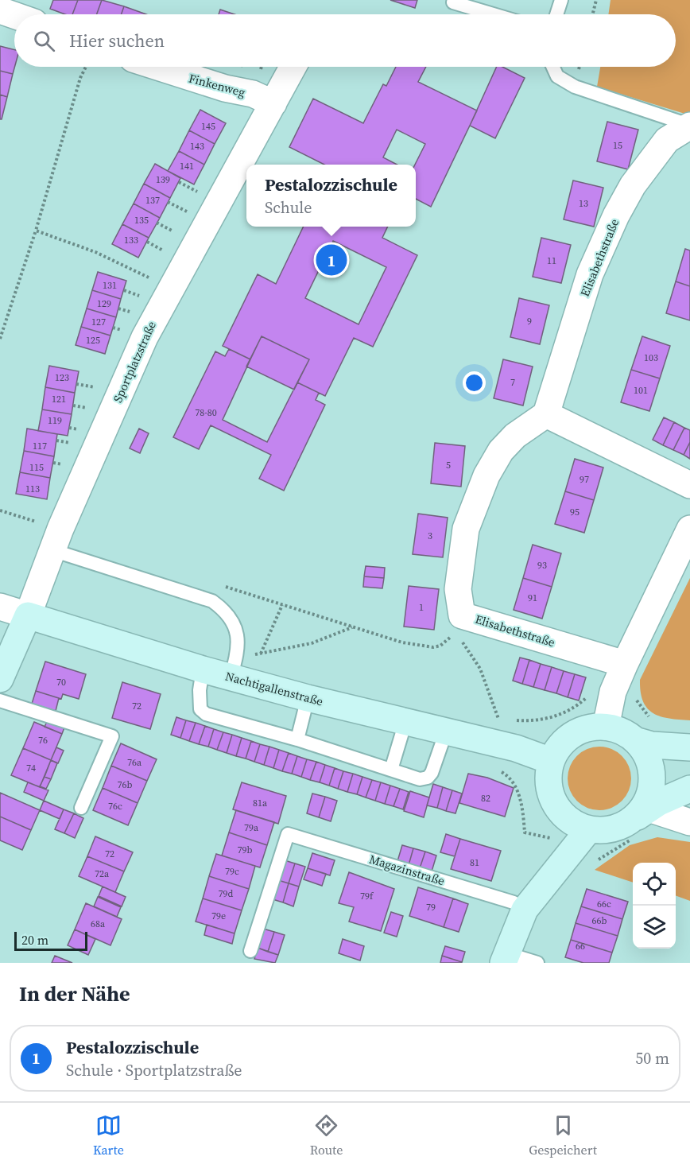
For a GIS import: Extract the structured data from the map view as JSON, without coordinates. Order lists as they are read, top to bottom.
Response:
{
  "streets": {
    "main road": ["Sportplatzstraße", "Nachtigallenstraße"],
    "street": ["Finkenweg", "Elisabethstraße"],
    "lane": ["Magazinstraße"]
  },
  "crossings": [
    ["Finkenweg", "Sportplatzstraße"],
    ["Sportplatzstraße", "Nachtigallenstraße"]
  ],
  "house_numbers": [
    "145",
    "15",
    "143",
    "141",
    "139",
    "137",
    "13",
    "135",
    "133",
    "11",
    "131",
    "129",
    "9",
    "127",
    "125",
    "103",
    "123",
    "7",
    "101",
    "121",
    "78-80",
    "119",
    "117",
    "5",
    "115",
    "97",
    "113",
    "95",
    "3",
    "93",
    "91",
    "1",
    "70",
    "72",
    "76",
    "76a",
    "74",
    "76b",
    "82",
    "81a",
    "76c",
    "79a",
    "79b",
    "72",
    "81",
    "79c",
    "72a",
    "79d",
    "79f",
    "66c",
    "79",
    "79e",
    "66b",
    "68a",
    "66"
  ],
  "scale_bar": "20 m",
  "page": {
    "search": "Hier suchen",
    "popup": ["Pestalozzischule", "Schule"],
    "pins": "1",
    "scale": "20 m",
    "heading": "In der Nähe",
    "list": [
      {
        "mark": "1",
        "name": "Pestalozzischule",
        "note": "Schule · Sportplatzstraße",
        "value": "50 m"
      }
    ],
    "nav": ["Karte", "Route", "Gespeichert"]
  }
}
